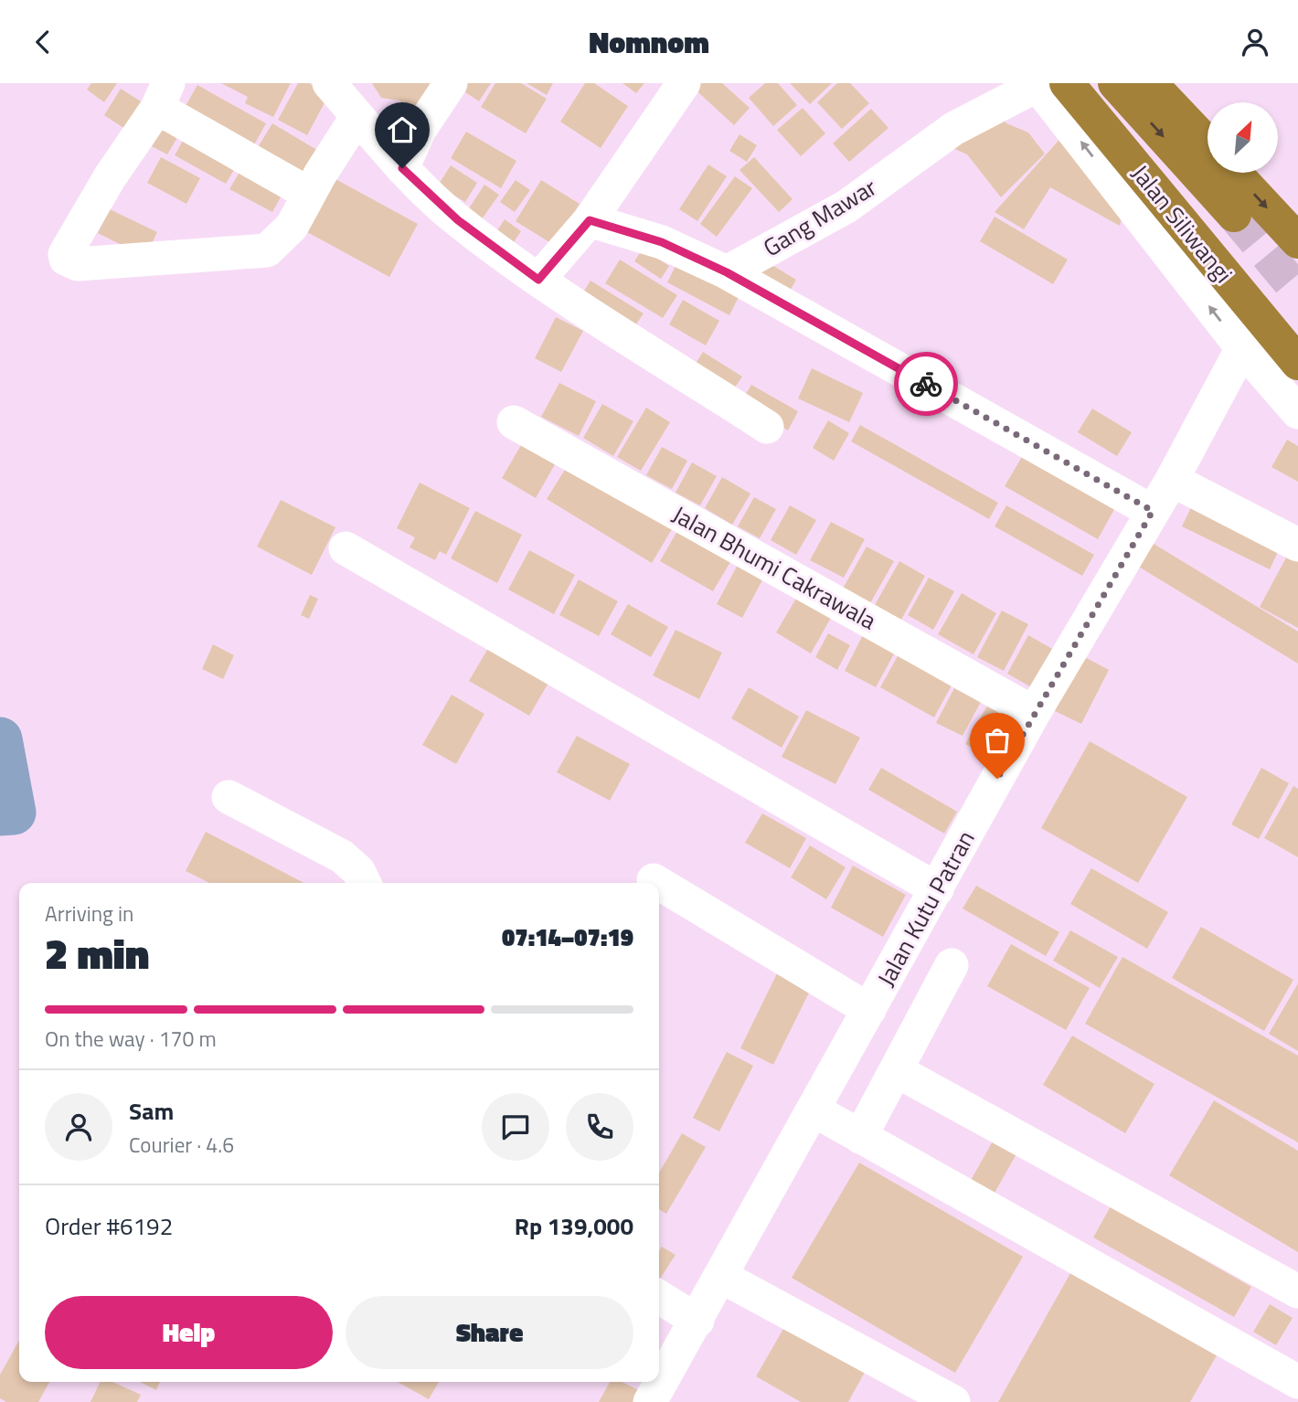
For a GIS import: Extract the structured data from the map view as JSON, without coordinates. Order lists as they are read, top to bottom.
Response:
{
  "streets": {
    "highway": ["Jalan Siliwangi"],
    "street": ["Gang Mawar", "Jalan Bhumi Cakrawala", "Jalan Kutu Patran"]
  },
  "crossings": [
    ["Gang Mawar", "Jalan Siliwangi"],
    ["Jalan Bhumi Cakrawala", "Jalan Kutu Patran"]
  ],
  "north": "top right",
  "page": {
    "header": "Nomnom",
    "heading": ["2 min", "Arriving in", "07:14–07:19"],
    "panel": [
      "Sam",
      "Courier · 4.6",
      "Order #6192",
      "Rp 139,000"
    ],
    "bar": "On the way · 170 m",
    "buttons": ["Help", "Share"]
  }
}
